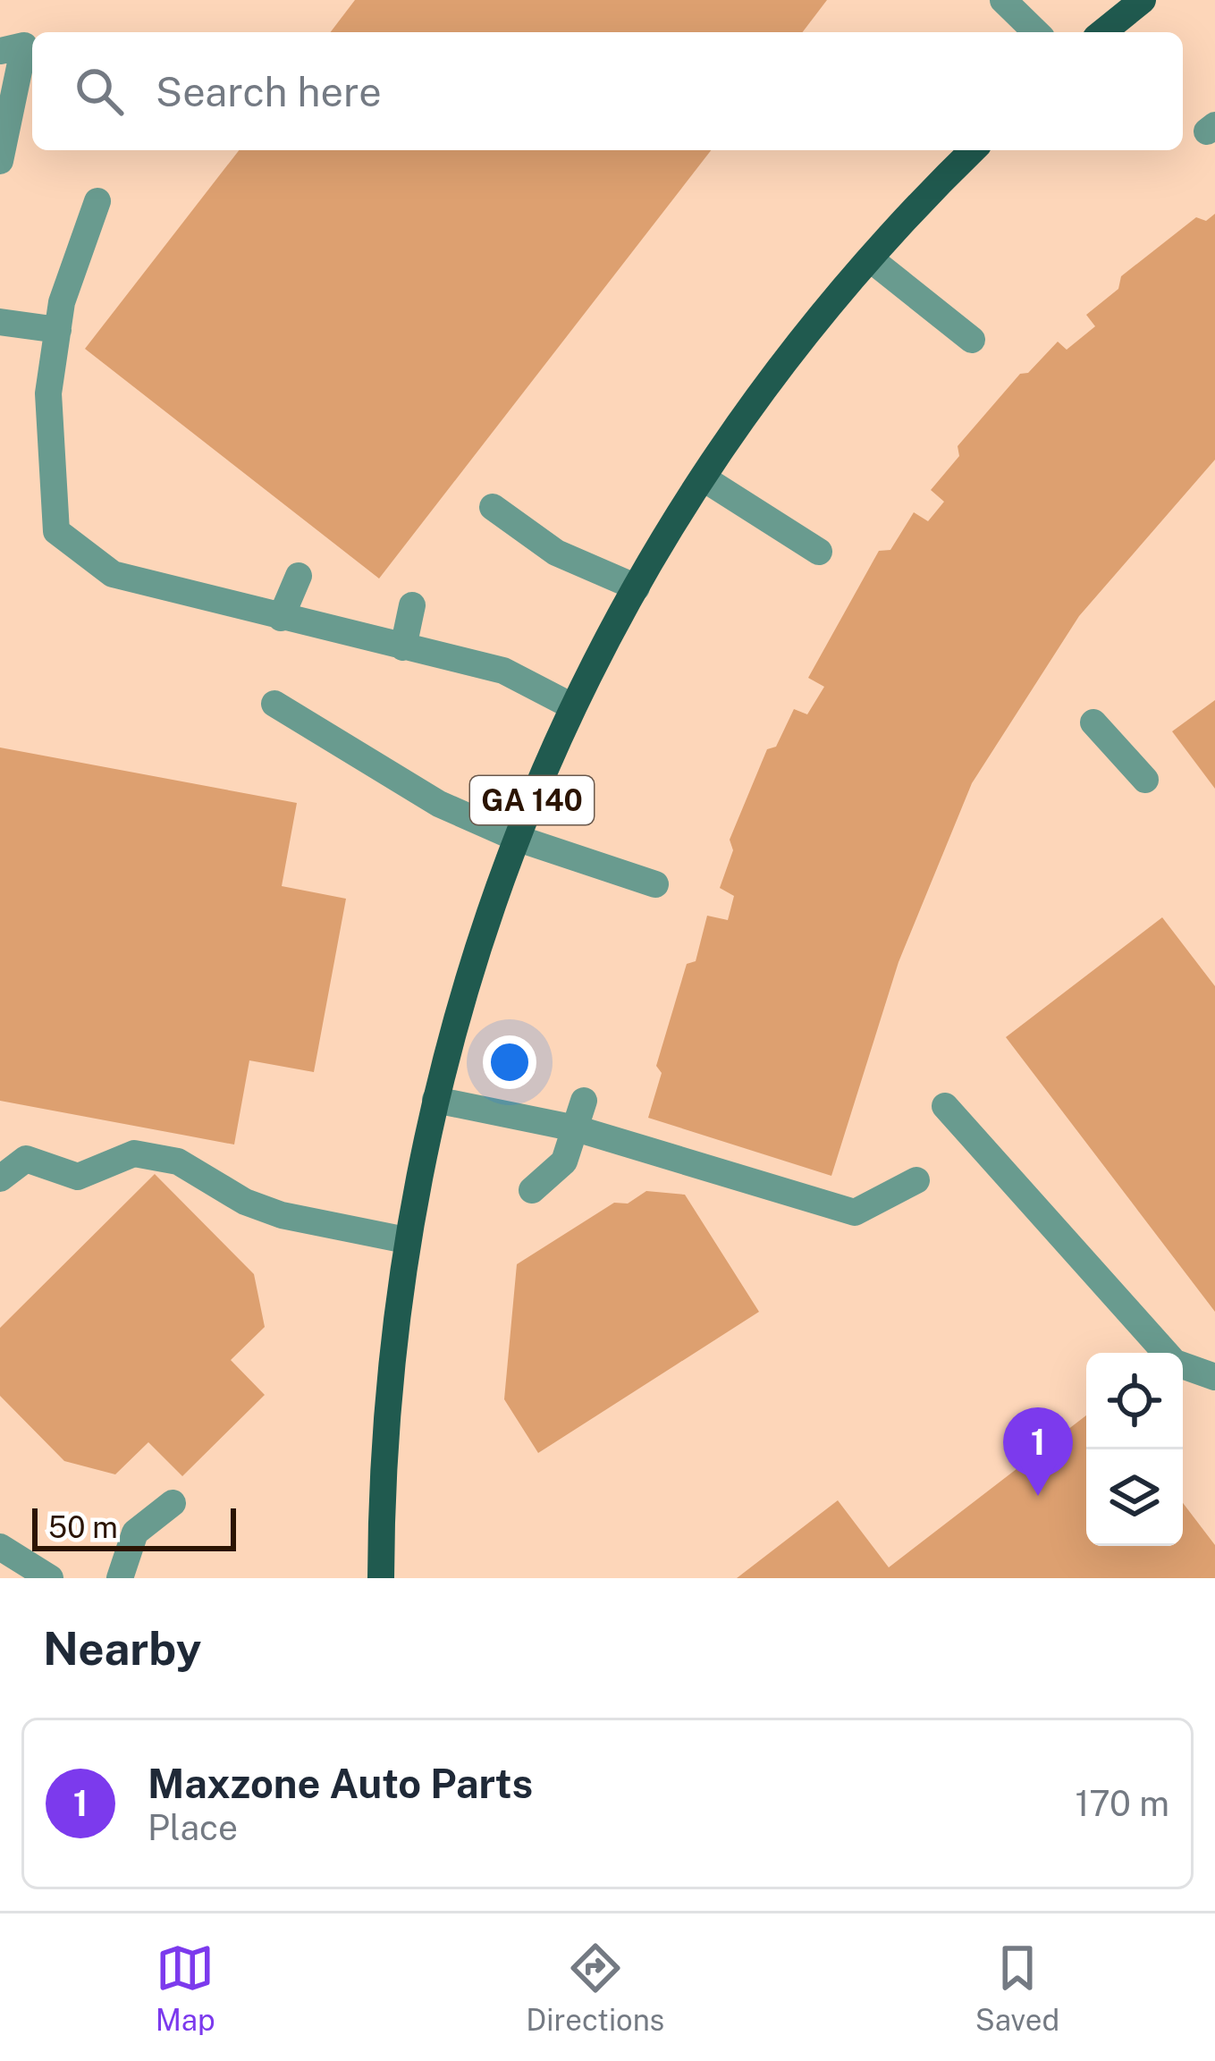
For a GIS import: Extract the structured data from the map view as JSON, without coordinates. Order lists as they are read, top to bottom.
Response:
{
  "streets": {
    "main road": ["GA 140"]
  },
  "scale_bar": "50 m",
  "page": {
    "search": "Search here",
    "pins": "1",
    "scale": "50 m",
    "heading": "Nearby",
    "list": [
      {
        "mark": "1",
        "name": "Maxzone Auto Parts",
        "note": "Place",
        "value": "170 m"
      }
    ],
    "nav": ["Map", "Directions", "Saved"]
  }
}
